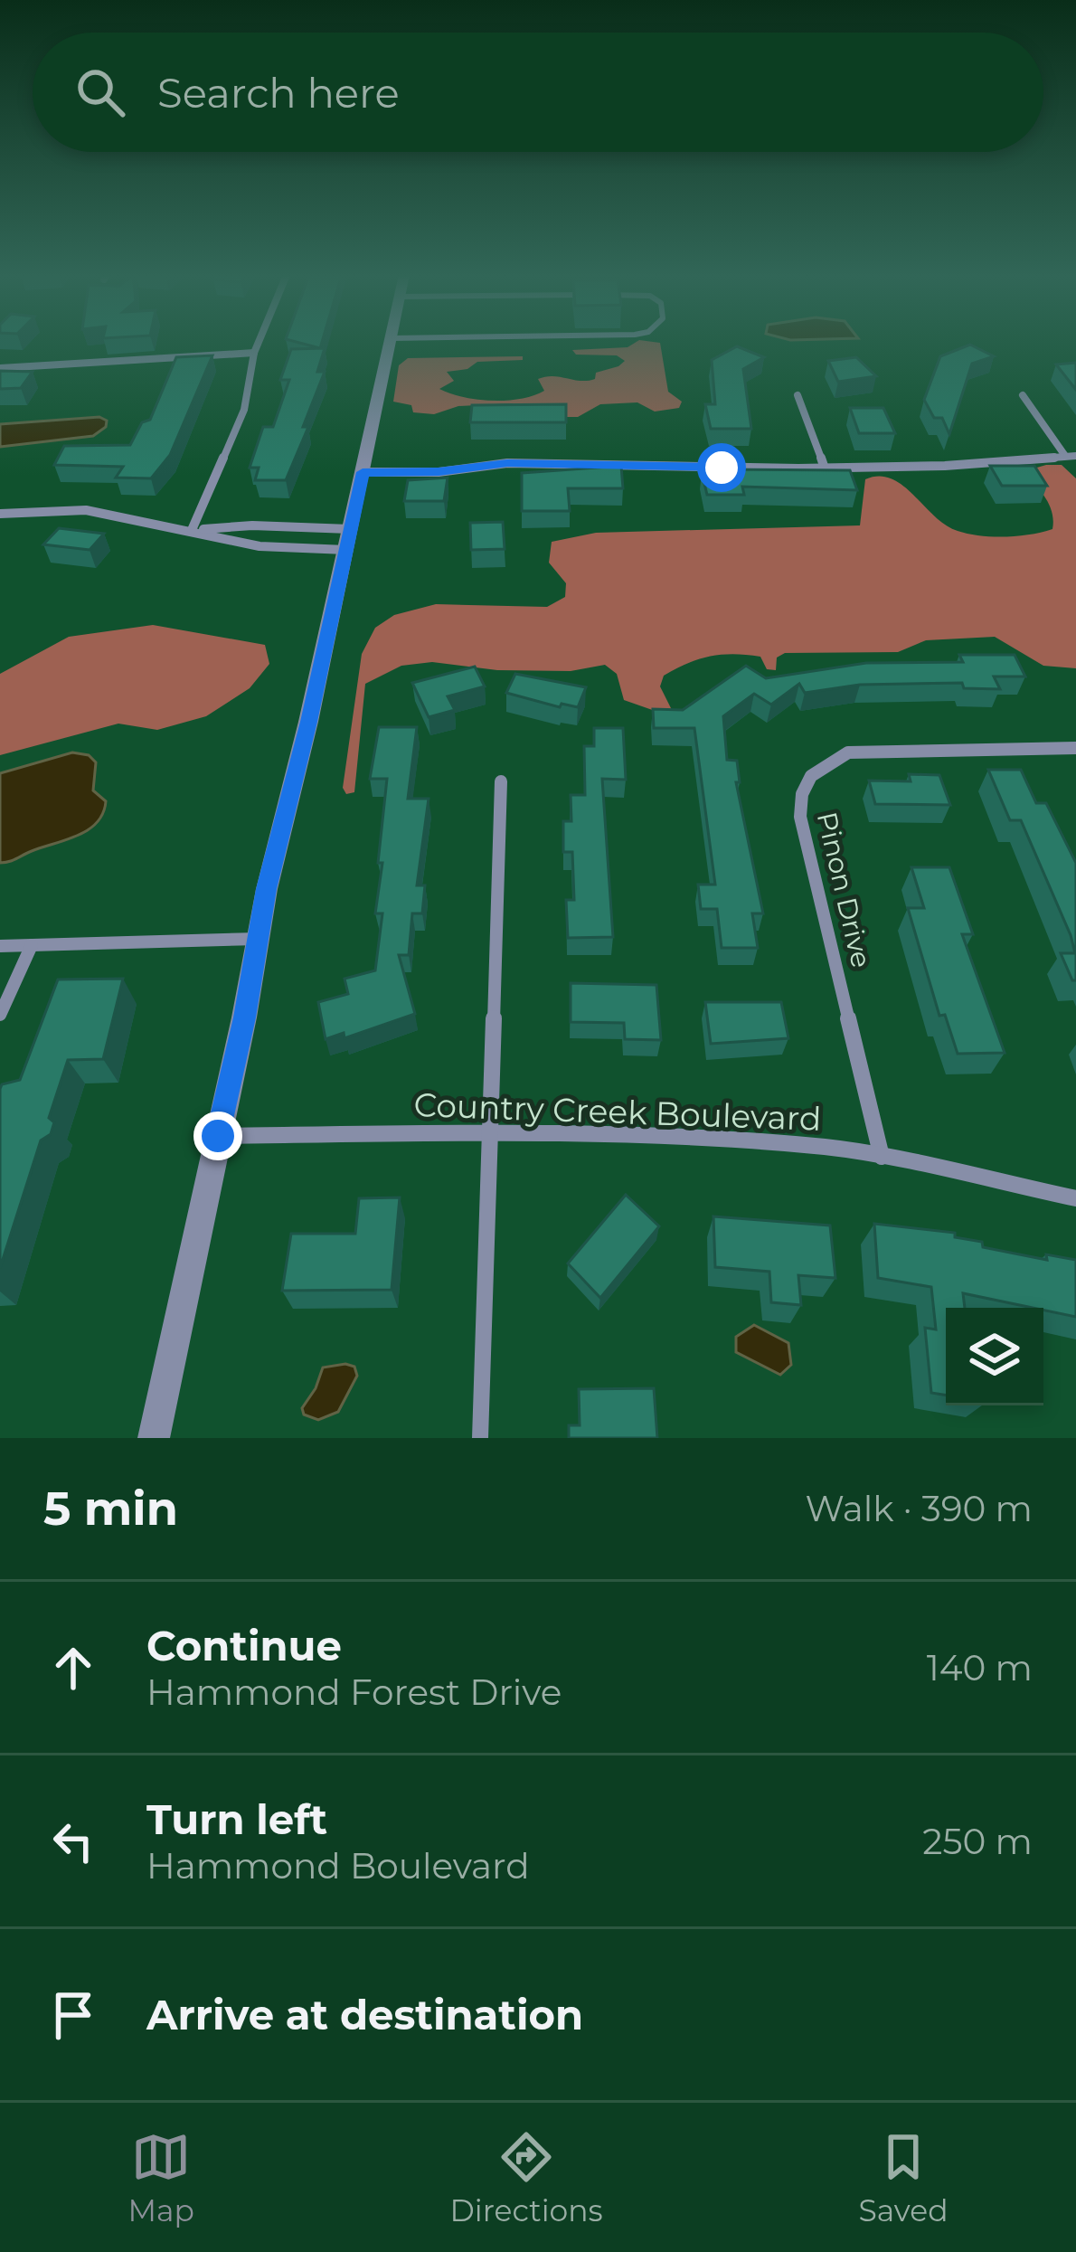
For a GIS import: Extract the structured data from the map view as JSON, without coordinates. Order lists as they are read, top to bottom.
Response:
{
  "streets": {
    "street": ["Pinon Drive", "Country Creek Boulevard"]
  },
  "crossings": [
    ["Pinon Drive", "Country Creek Boulevard"]
  ],
  "page": {
    "search": "Search here",
    "heading": ["5 min", "Walk · 390 m"],
    "list": [
      ["Continue", "Hammond Forest Drive", "140 m"],
      ["Turn left", "Hammond Boulevard", "250 m"],
      "Arrive at destination"
    ],
    "nav": ["Map", "Directions", "Saved"]
  }
}
